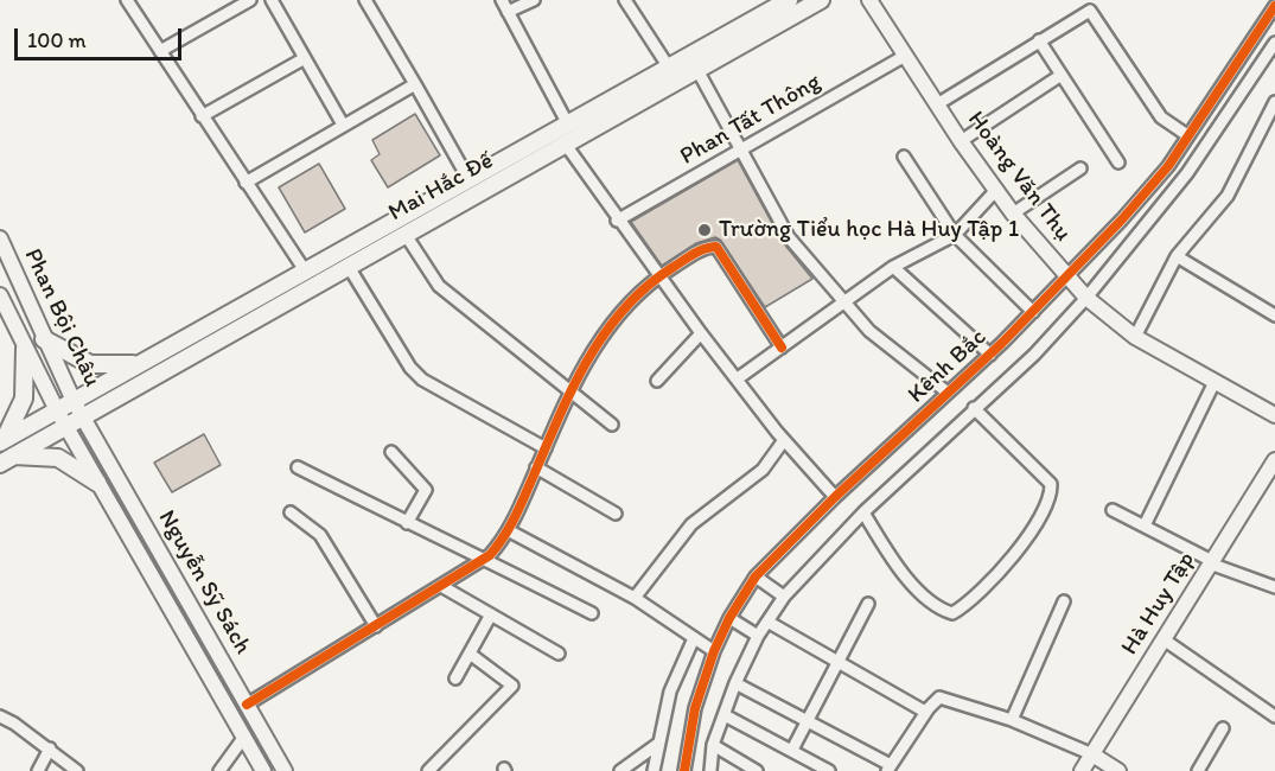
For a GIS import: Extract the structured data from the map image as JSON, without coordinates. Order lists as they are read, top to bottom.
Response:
{
  "streets": {
    "main road": [
      "Hoàng Văn Thụ",
      "Mai Hắc Đế",
      "Phan Bội Châu",
      "Nguyễn Sỹ Sách",
      "Hà Huy Tập"
    ],
    "street": ["Phan Tất Thông", "Kênh Bắc"]
  },
  "crossings": [
    ["Phan Tất Thông", "Hoàng Văn Thụ"],
    ["Hoàng Văn Thụ", "Kênh Bắc"],
    ["Mai Hắc Đế", "Phan Bội Châu"],
    ["Mai Hắc Đế", "Nguyễn Sỹ Sách"],
    ["Phan Bội Châu", "Nguyễn Sỹ Sách"]
  ],
  "places": ["Trường Tiểu học Hà Huy Tập 1"],
  "scale_bar": "100 m"
}
